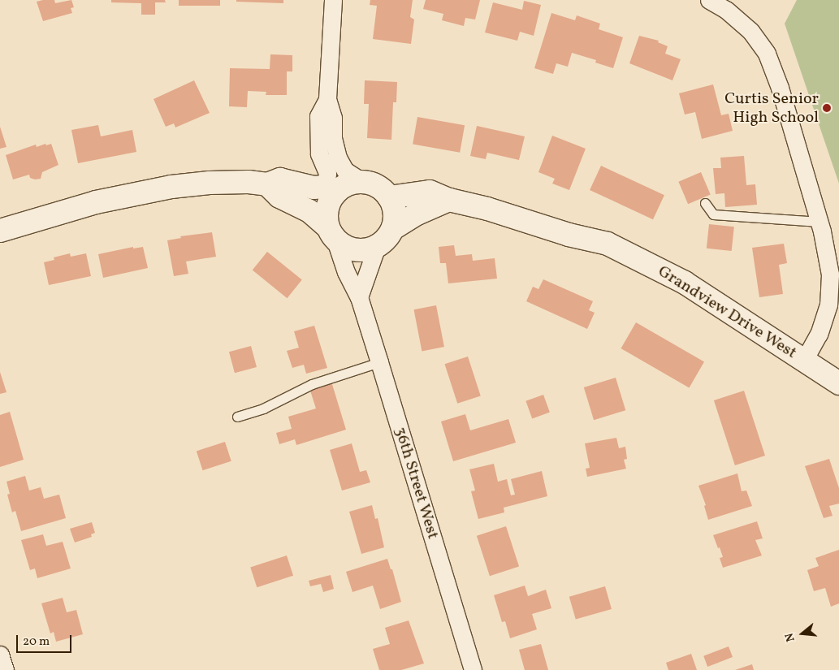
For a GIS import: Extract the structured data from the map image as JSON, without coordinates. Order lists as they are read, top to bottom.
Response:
{
  "streets": {
    "street": ["Grandview Drive West", "36th Street West"]
  },
  "crossings": [
    ["Grandview Drive West", "36th Street West"]
  ],
  "places": ["Curtis Senior High School"],
  "scale_bar": "20 m",
  "north": "left"
}
